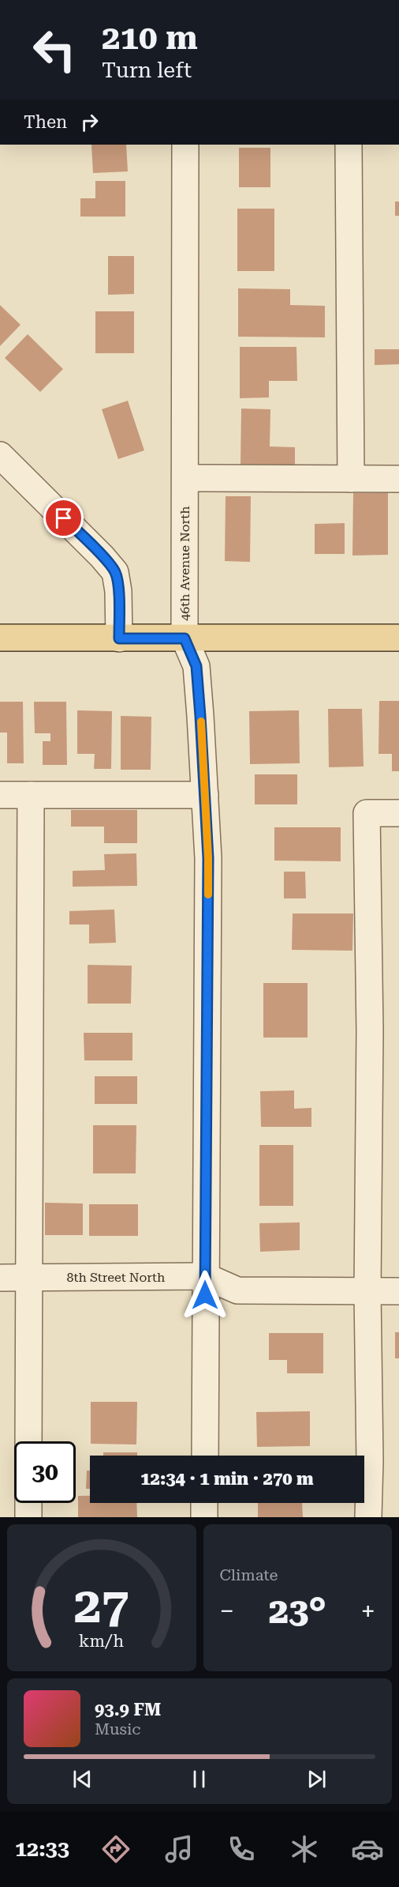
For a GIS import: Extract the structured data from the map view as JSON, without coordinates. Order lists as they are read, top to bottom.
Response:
{
  "streets": {
    "street": ["46th Avenue North", "8th Street North"]
  },
  "crossings": [
    ["46th Avenue North", "8th Street North"]
  ],
  "page": {
    "turn": ["210 m", "Turn left"],
    "then": "Then",
    "limit": "30",
    "trip": "12:34 · 1 min · 270 m",
    "tile": "Climate",
    "heat": ["−", "23°", "+"],
    "song": ["93.9 FM", "Music"],
    "tabs": "12:33",
    "gauge": ["27", "km/h"]
  }
}
